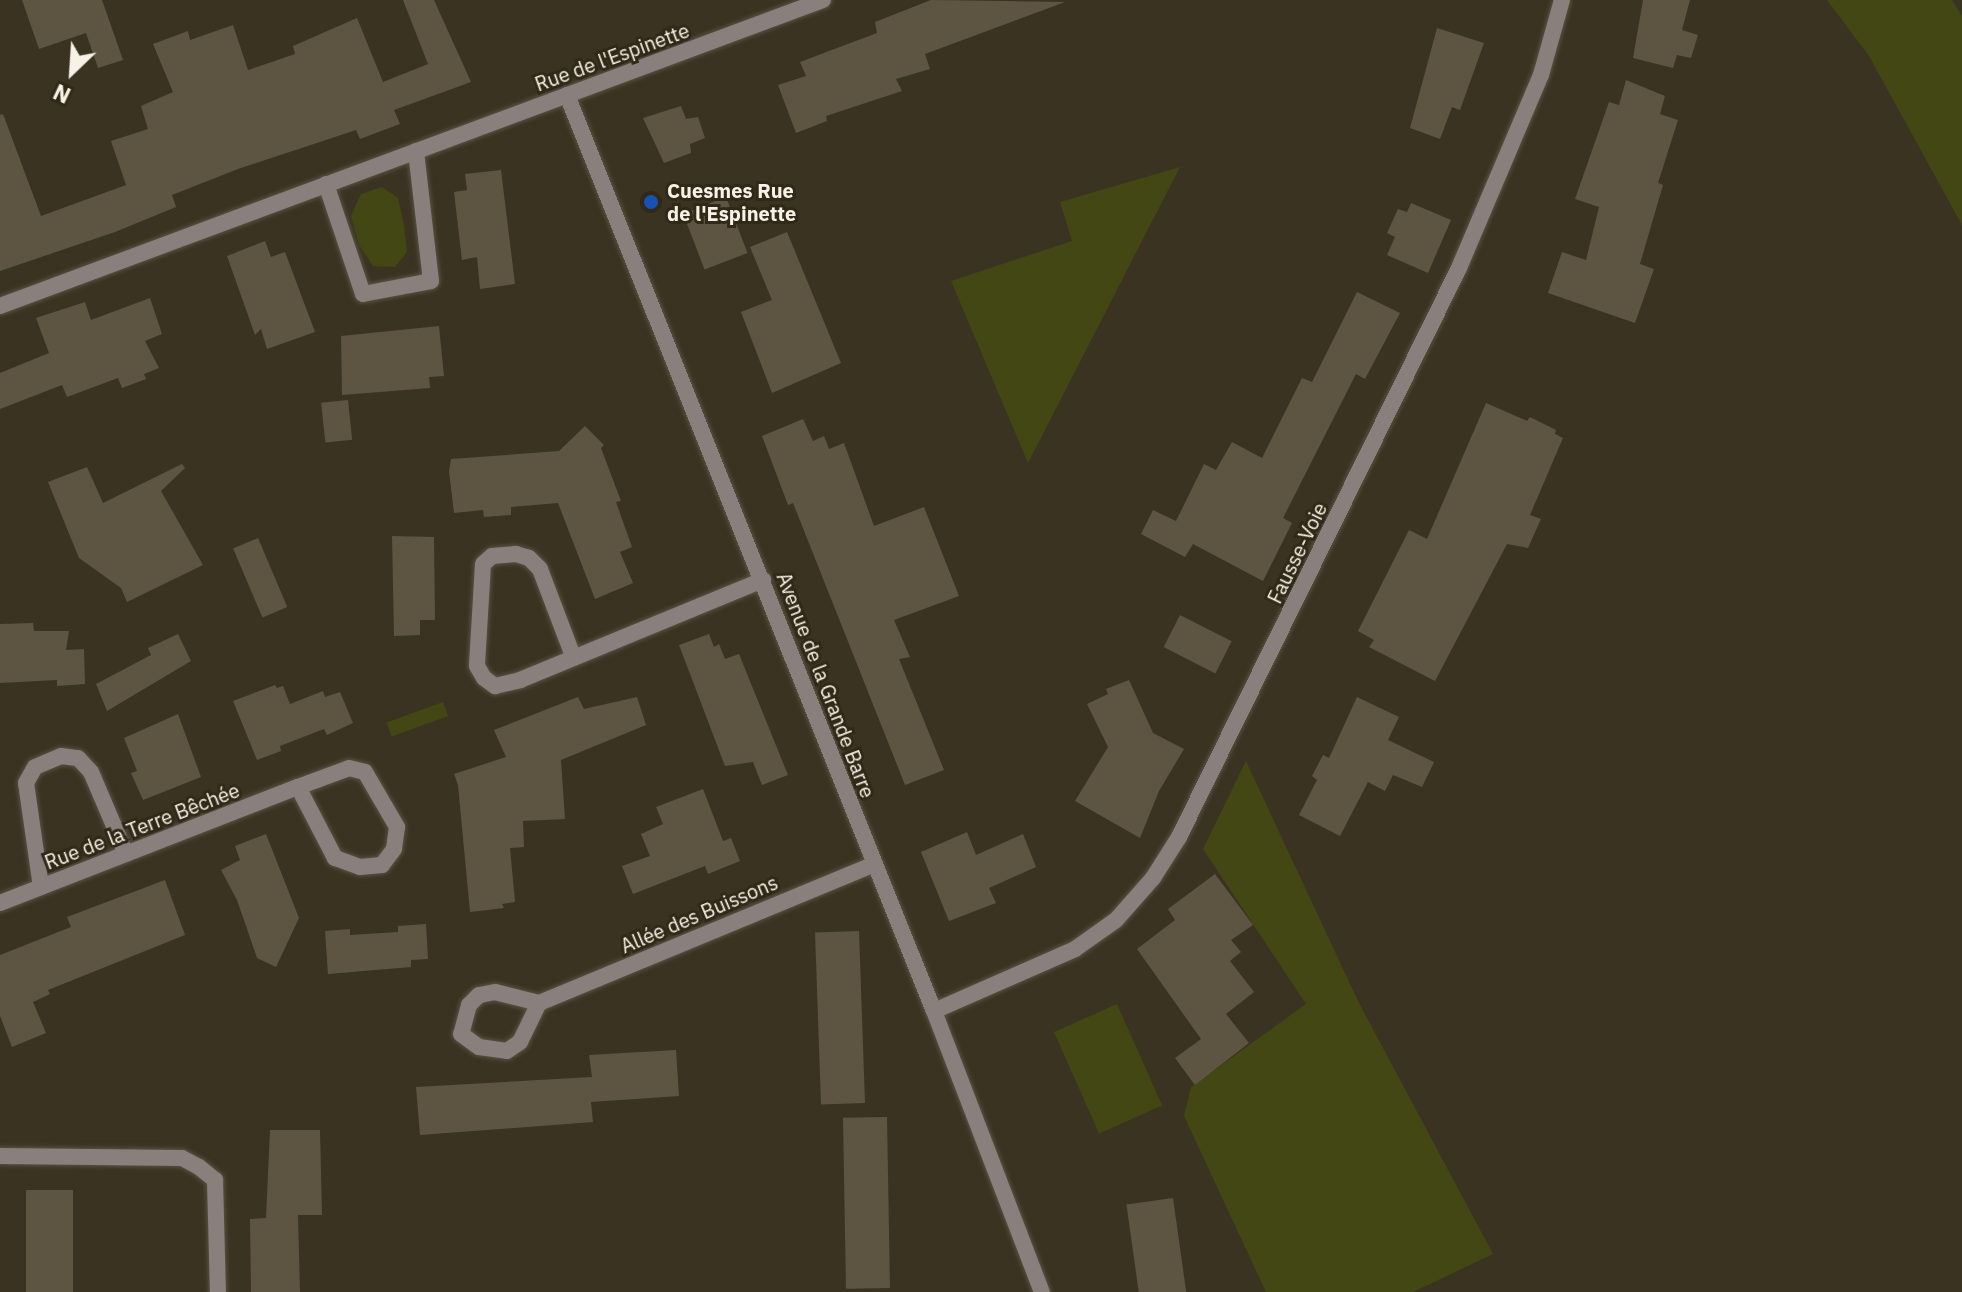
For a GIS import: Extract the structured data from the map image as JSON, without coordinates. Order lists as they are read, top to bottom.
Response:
{
  "streets": {
    "street": [
      "Rue de l'Espinette",
      "Fausse-Voie",
      "Avenue de la Grande Barre",
      "Rue de la Terre Bêchée",
      "Allée des Buissons"
    ]
  },
  "crossings": [
    ["Rue de l'Espinette", "Avenue de la Grande Barre"],
    ["Fausse-Voie", "Avenue de la Grande Barre"],
    ["Avenue de la Grande Barre", "Allée des Buissons"]
  ],
  "places": ["Cuesmes Rue de l'Espinette"],
  "north": "bottom left"
}
